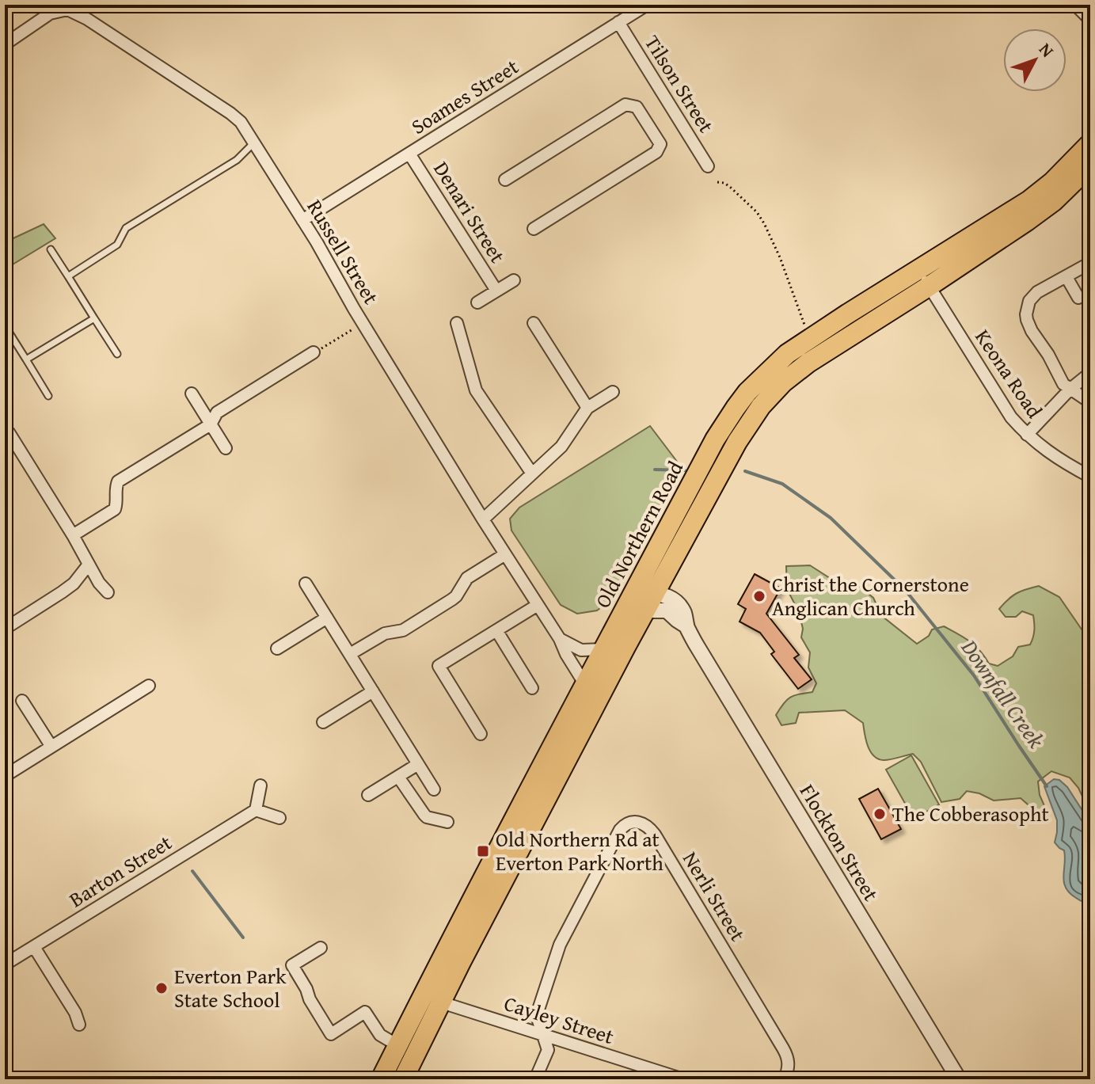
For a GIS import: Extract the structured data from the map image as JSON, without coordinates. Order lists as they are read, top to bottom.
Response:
{
  "streets": {
    "highway": ["Old Northern Road"],
    "street": [
      "Tilson Street",
      "Soames Street",
      "Denari Street",
      "Russell Street",
      "Keona Road",
      "Flockton Street",
      "Barton Street",
      "Nerli Street",
      "Cayley Street"
    ]
  },
  "crossings": [
    ["Tilson Street", "Soames Street"],
    ["Soames Street", "Denari Street"],
    ["Soames Street", "Russell Street"],
    ["Russell Street", "Old Northern Road"],
    ["Keona Road", "Old Northern Road"],
    ["Old Northern Road", "Flockton Street"],
    ["Old Northern Road", "Cayley Street"],
    ["Nerli Street", "Cayley Street"]
  ],
  "water": ["Downfall Creek"],
  "places": {
    "other": ["Christ the Cornerstone Anglican Church", "The Cobberasopht", "Everton Park State School"],
    "transit": ["Old Northern Rd at Everton Park North"]
  },
  "north": "top right"
}
